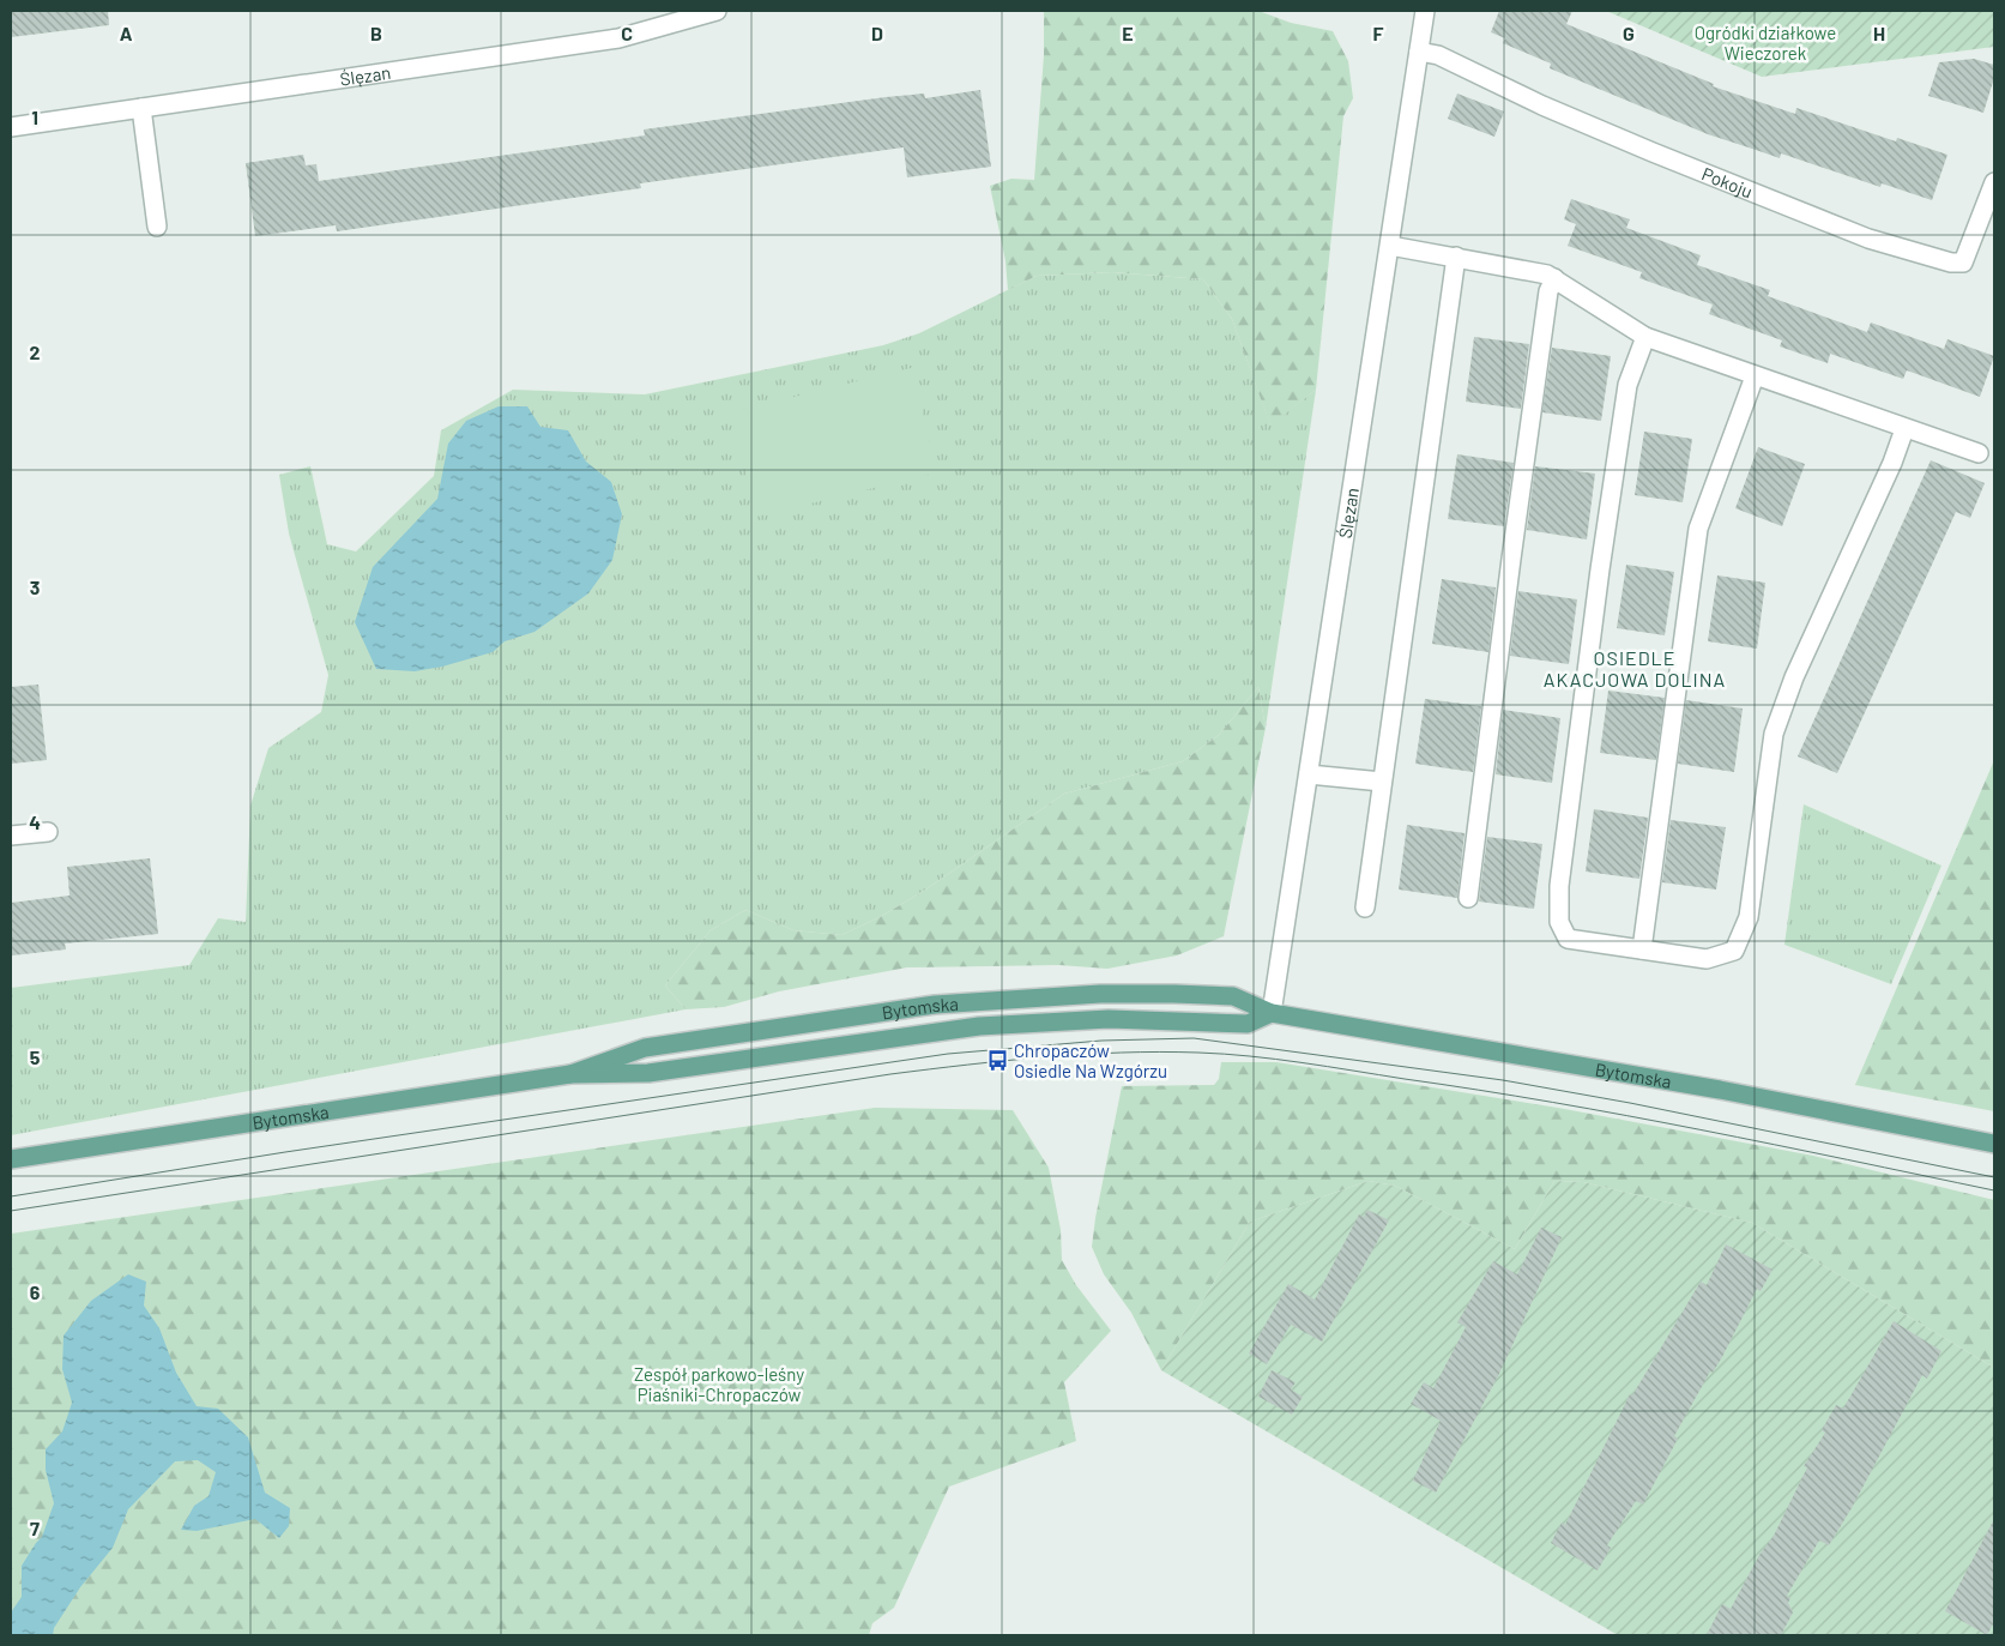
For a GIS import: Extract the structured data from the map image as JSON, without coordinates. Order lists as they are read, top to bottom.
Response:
{
  "streets": {
    "main road": ["Bytomska"],
    "street": ["Ślęzan", "Pokoju"]
  },
  "crossings": [
    ["Ślęzan", "Pokoju"],
    ["Ślęzan", "Bytomska"]
  ],
  "districts": ["OSIEDLE AKACJOWA DOLINA"],
  "parks": ["Ogródki działkowe Wieczorek", "Zespół parkowo-leśny Piaśniki-Chropaczów"],
  "places": {
    "bus stop": ["Chropaczów Osiedle Na Wzgórzu"]
  },
  "grid": {
    "columns": [
      "A",
      "B",
      "C",
      "D",
      "E",
      "F",
      "G",
      "H"
    ],
    "rows": [
      "1",
      "2",
      "3",
      "4",
      "5",
      "6",
      "7"
    ]
  }
}
